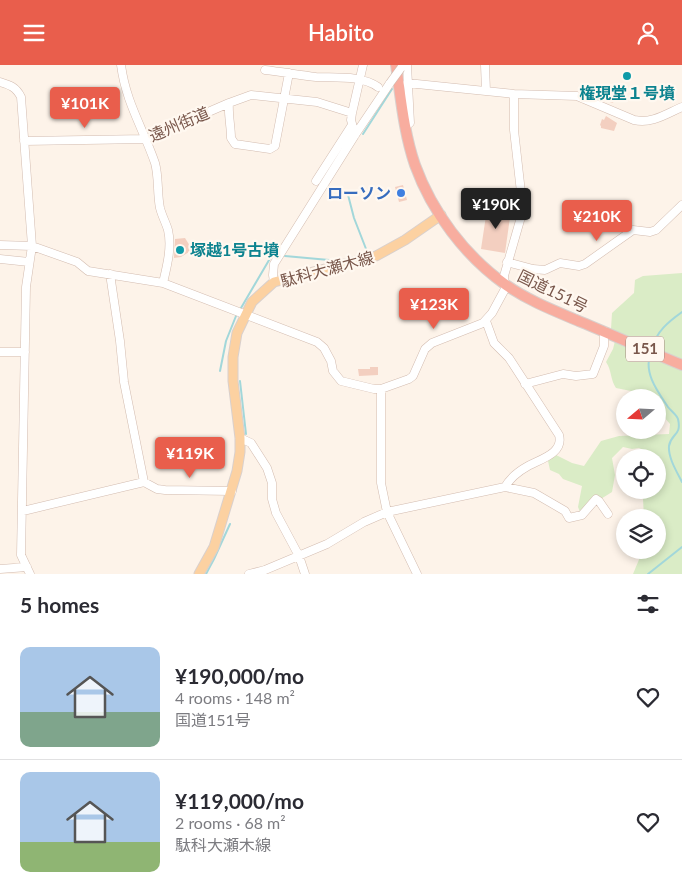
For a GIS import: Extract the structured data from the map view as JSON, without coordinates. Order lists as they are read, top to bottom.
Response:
{
  "streets": {
    "highway": ["国道151号", "151"],
    "main road": ["駄科大瀬木線"],
    "street": ["遠州街道"]
  },
  "crossings": [
    ["駄科大瀬木線", "国道151号"]
  ],
  "places": ["権現堂１号墳", "ローソン", "塚越1号古墳"],
  "north": "left",
  "page": {
    "header": "Habito",
    "price": [
      "¥101K",
      "¥190K",
      "¥210K",
      "¥123K",
      "¥119K"
    ],
    "heading": "5 homes",
    "list": [
      {
        "name": "¥190,000/mo",
        "note": "4 rooms · 148 m² · 国道151号"
      },
      {
        "name": "¥119,000/mo",
        "note": "2 rooms · 68 m² · 駄科大瀬木線"
      }
    ]
  }
}
